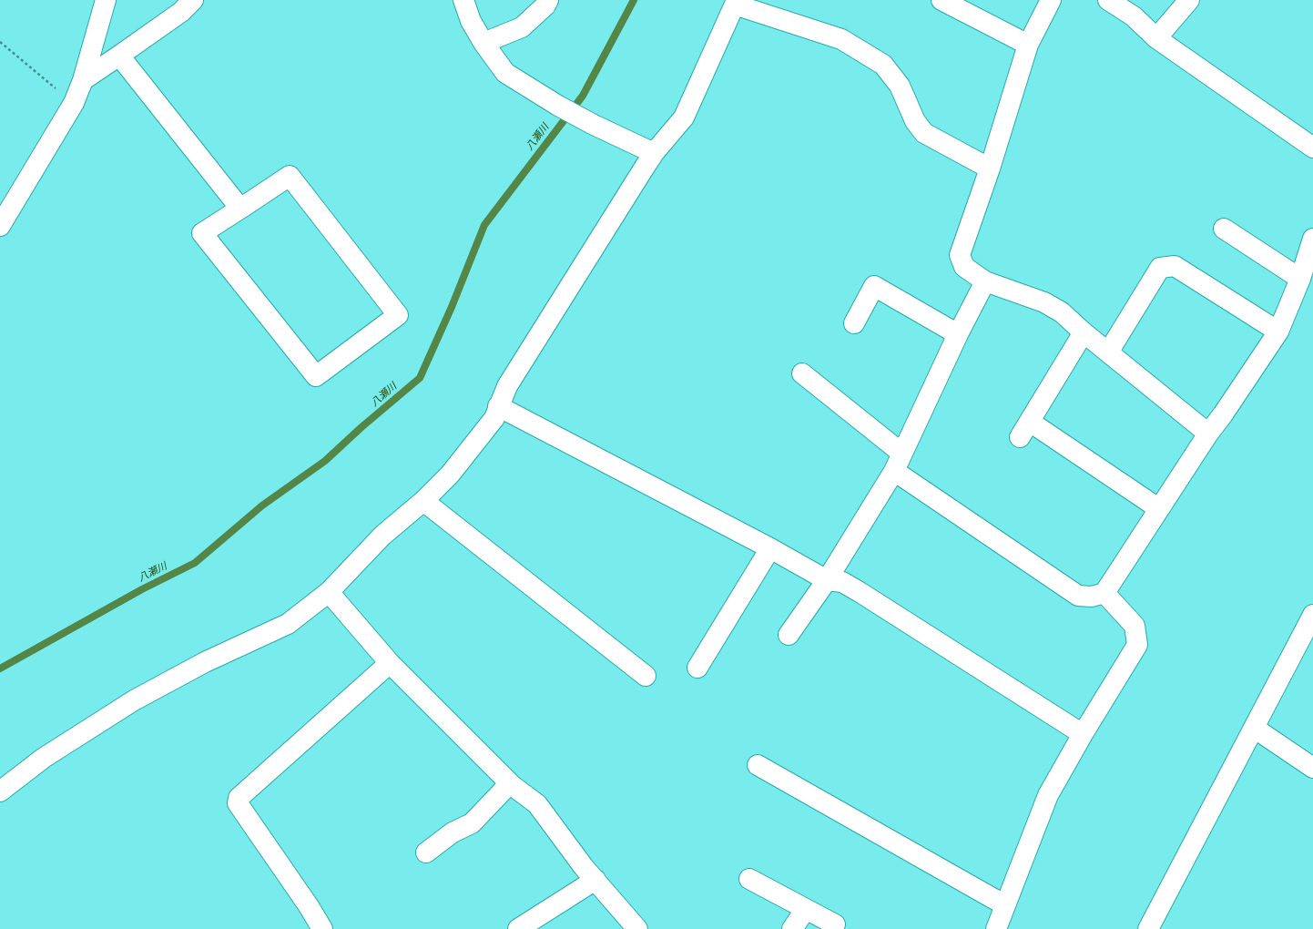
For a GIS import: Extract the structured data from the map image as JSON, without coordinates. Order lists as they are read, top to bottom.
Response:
{
  "water": ["八瀬川"]
}
